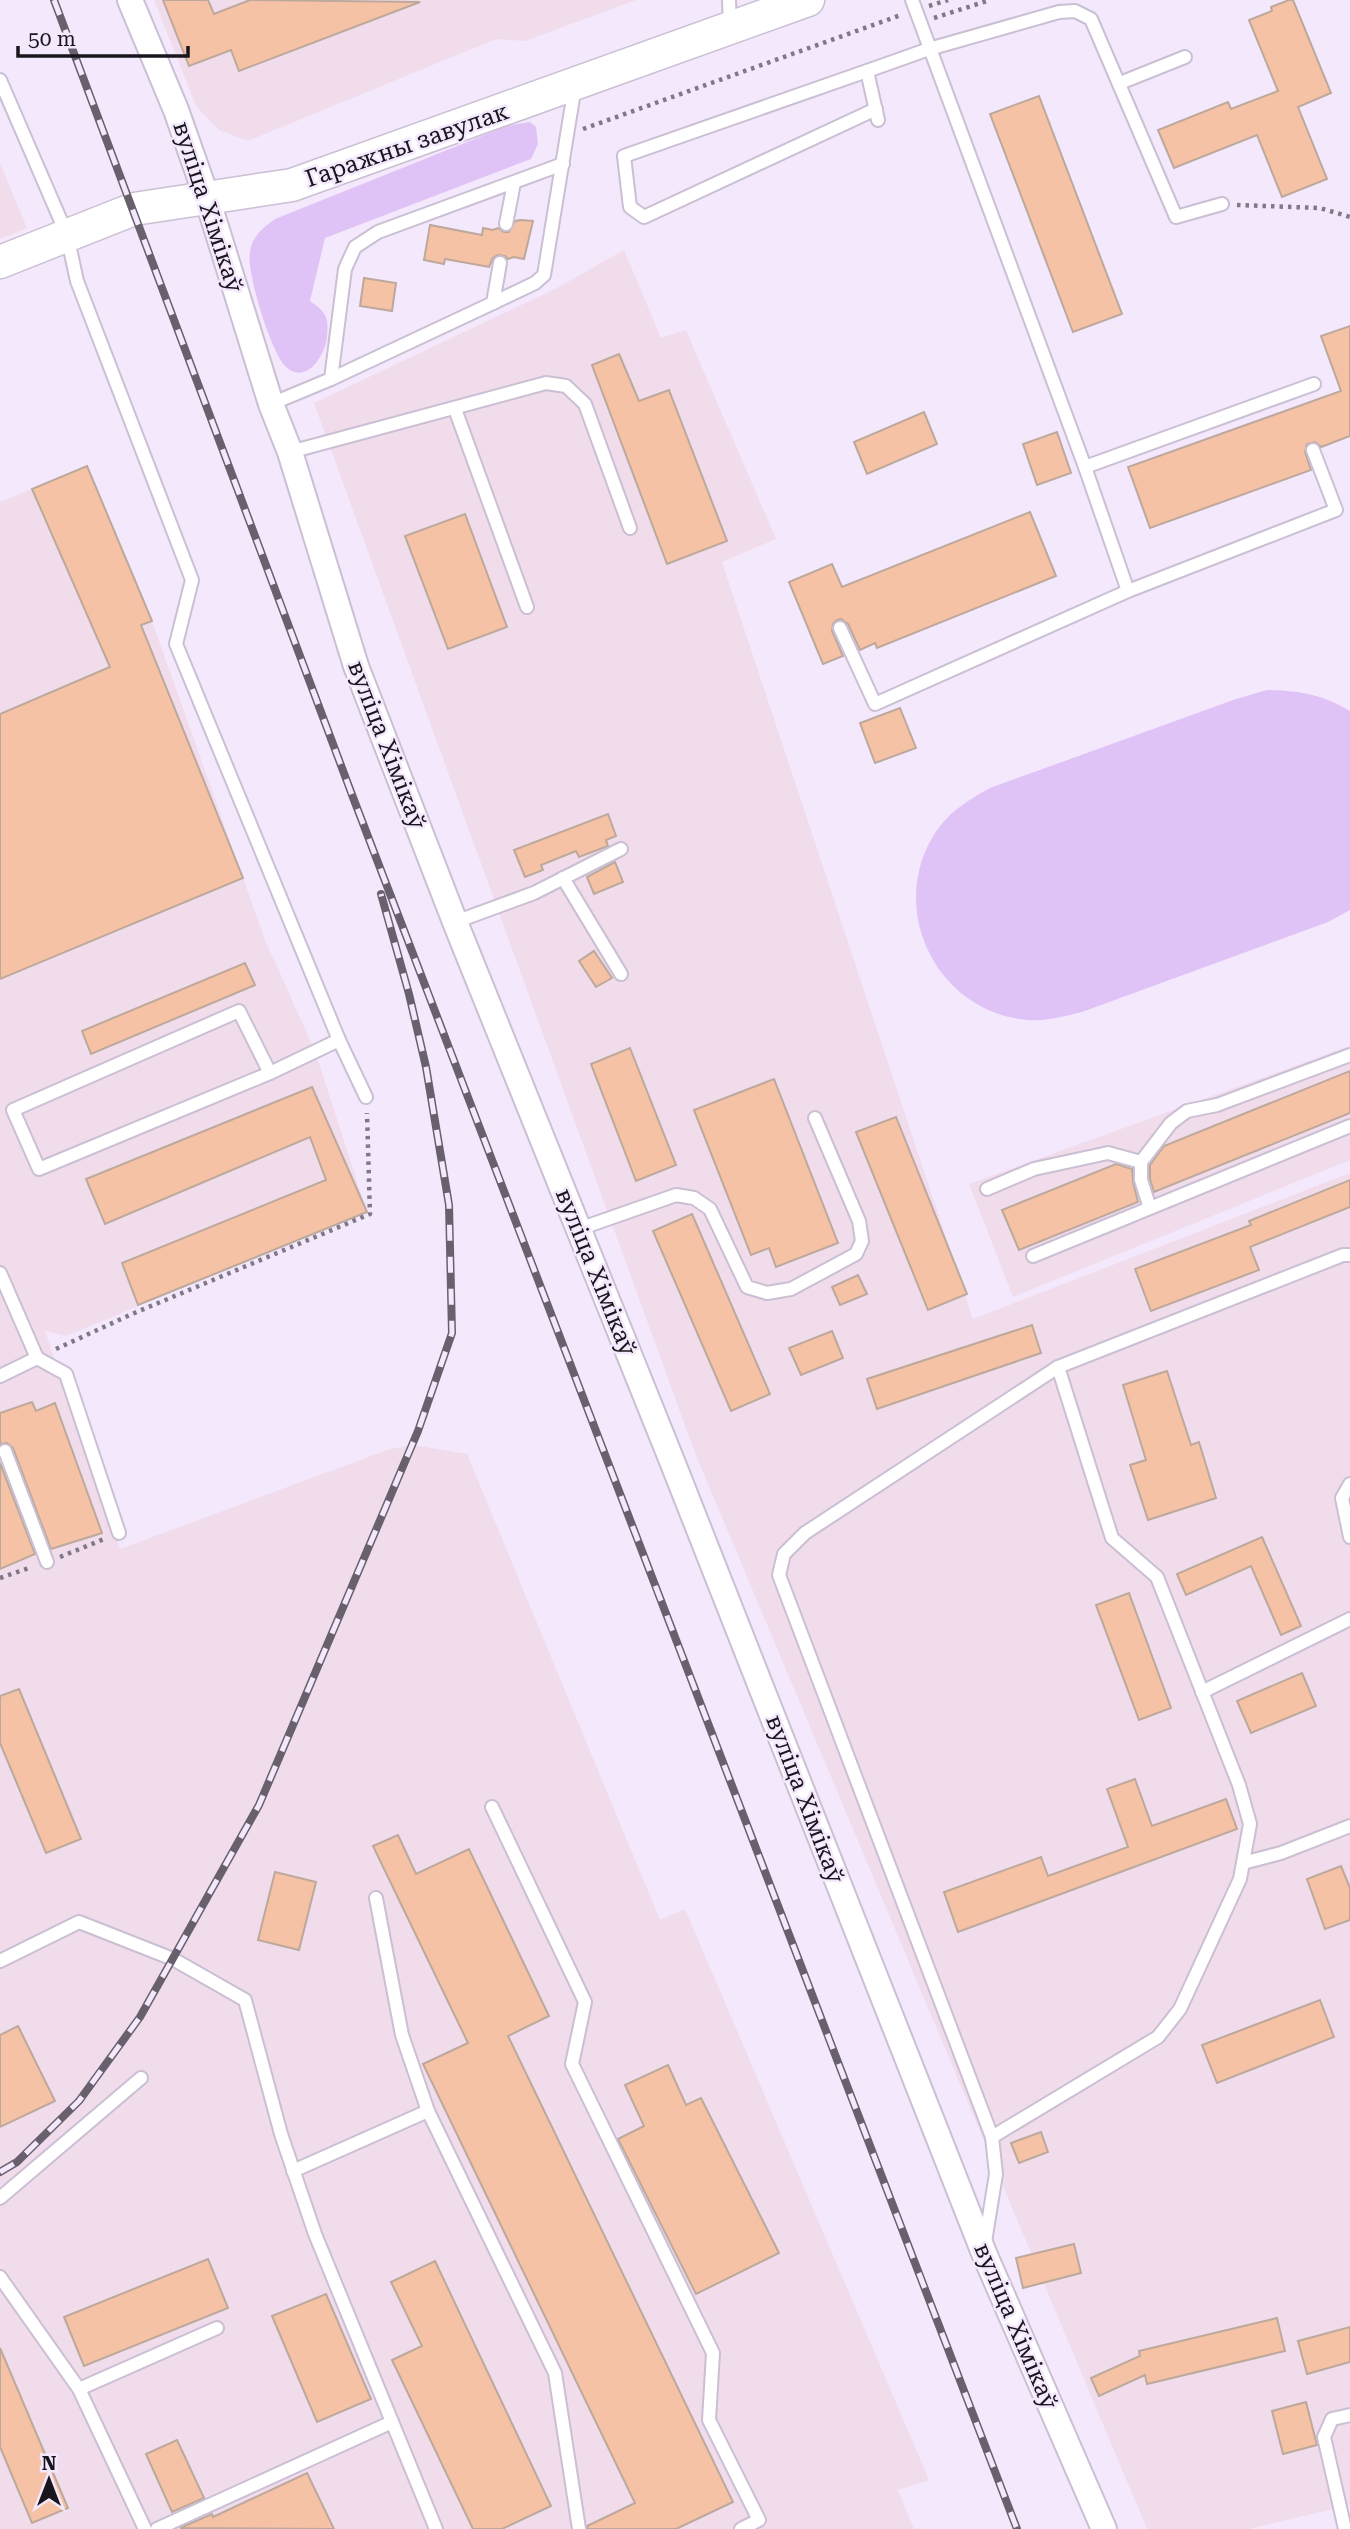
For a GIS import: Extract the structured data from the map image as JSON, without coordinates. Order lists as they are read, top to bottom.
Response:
{
  "streets": {
    "street": ["Гаражны завулак", "вуліца Хімікаў"]
  },
  "crossings": [
    ["Гаражны завулак", "вуліца Хімікаў"]
  ],
  "scale_bar": "50 m",
  "north": "top"
}
